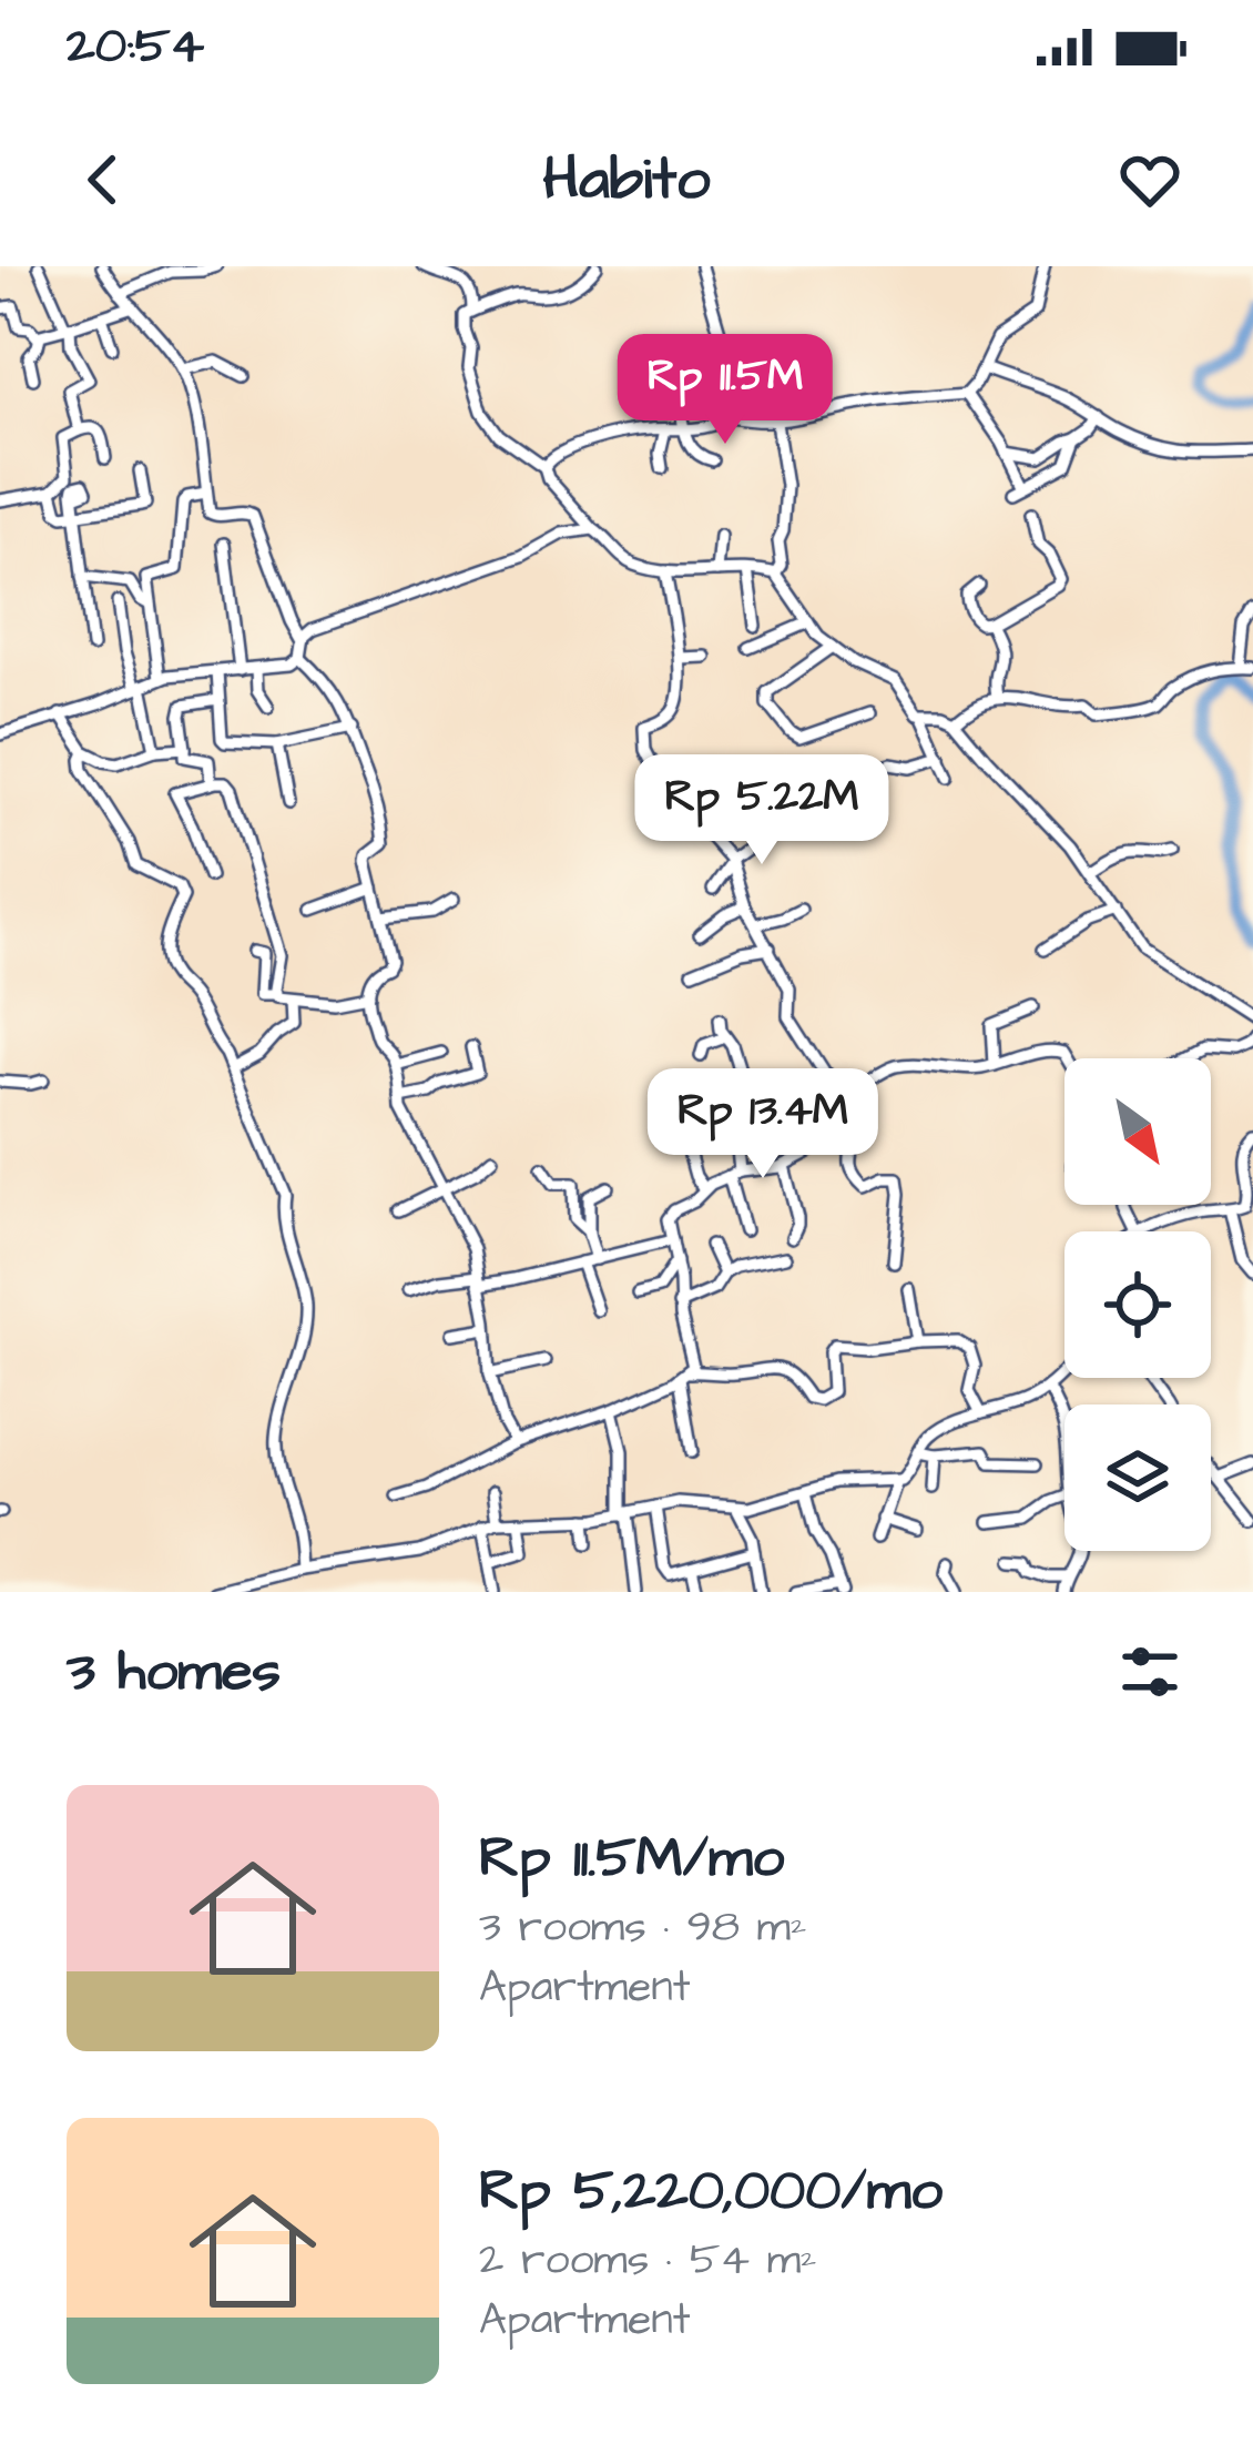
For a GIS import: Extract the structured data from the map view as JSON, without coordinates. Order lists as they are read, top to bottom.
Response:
{
  "north": "bottom right",
  "page": {
    "status": "20:54",
    "header": "Habito",
    "price": ["Rp 11.5M", "Rp 5.22M", "Rp 13.4M"],
    "heading": "3 homes",
    "list": [
      {
        "name": "Rp 11.5M/mo",
        "note": "3 rooms · 98 m² · Apartment"
      },
      {
        "name": "Rp 5,220,000/mo",
        "note": "2 rooms · 54 m² · Apartment"
      }
    ]
  }
}
